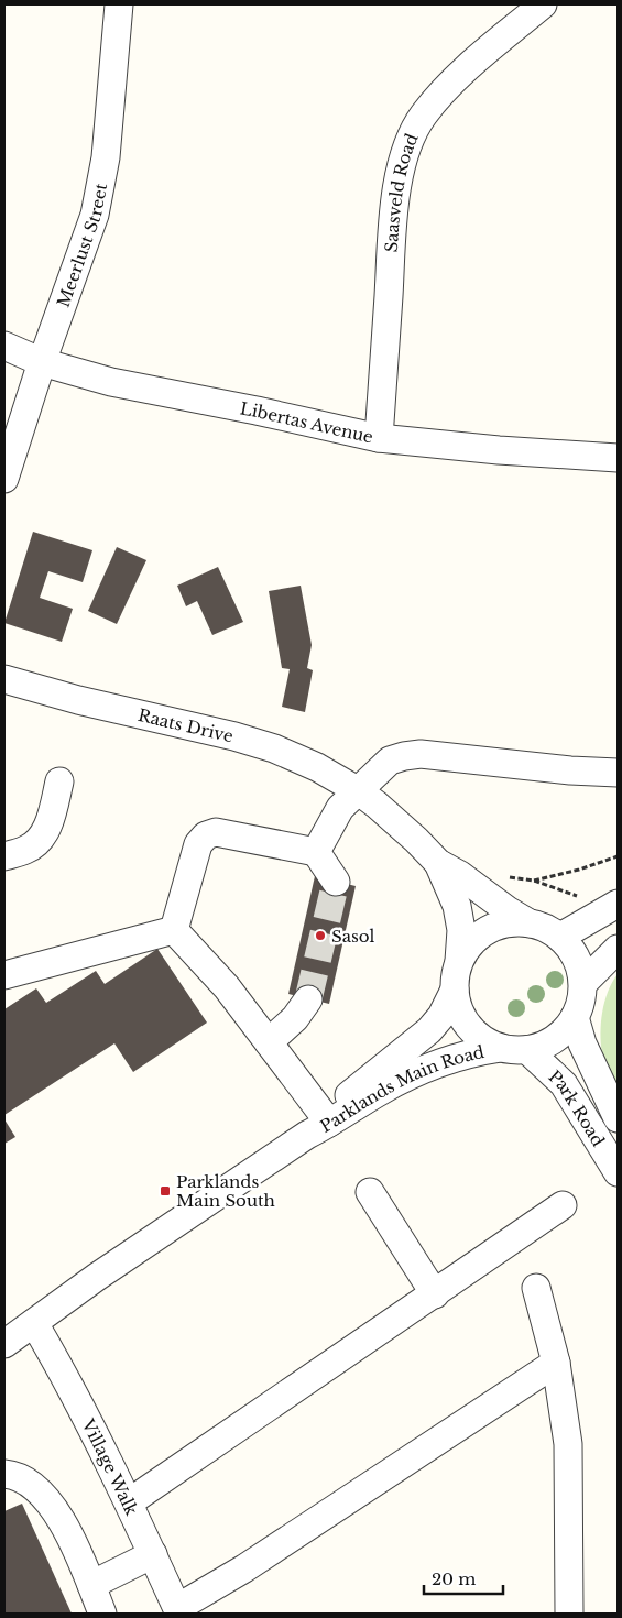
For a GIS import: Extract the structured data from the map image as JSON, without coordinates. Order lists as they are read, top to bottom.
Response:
{
  "streets": {
    "street": [
      "Saasveld Road",
      "Meerlust Street",
      "Libertas Avenue",
      "Raats Drive",
      "Parklands Main Road",
      "Park Road",
      "Village Walk"
    ]
  },
  "crossings": [
    ["Saasveld Road", "Libertas Avenue"],
    ["Meerlust Street", "Libertas Avenue"],
    ["Raats Drive", "Parklands Main Road"],
    ["Raats Drive", "Park Road"],
    ["Parklands Main Road", "Park Road"],
    ["Parklands Main Road", "Village Walk"]
  ],
  "places": {
    "other": ["Sasol"],
    "transit": ["Parklands Main South"]
  },
  "scale_bar": "20 m"
}
